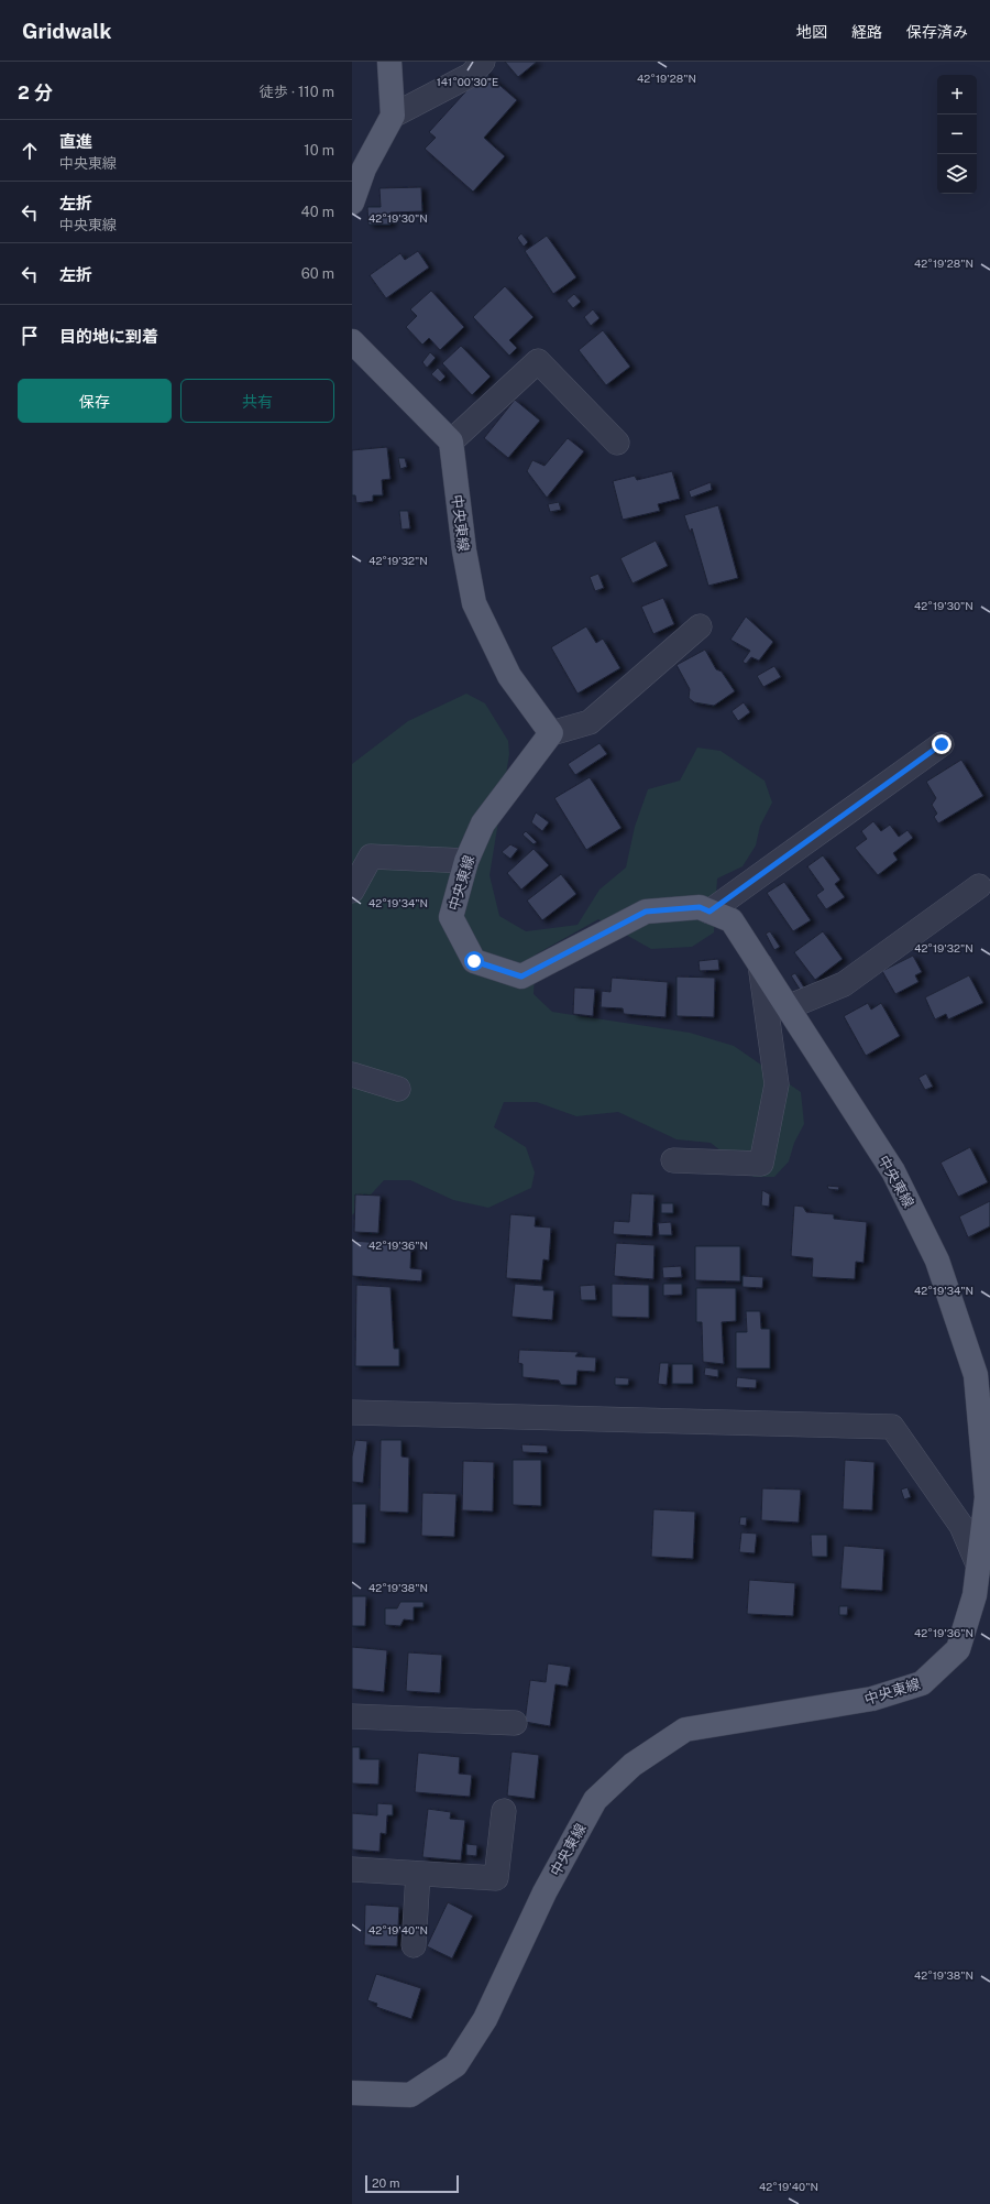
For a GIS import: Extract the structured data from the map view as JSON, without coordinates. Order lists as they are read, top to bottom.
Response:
{
  "streets": {
    "main road": ["中央東線"]
  },
  "scale_bar": "20 m",
  "page": {
    "header": "Gridwalk",
    "nav": ["地図", "経路", "保存済み"],
    "heading": ["2 分", "徒歩 · 110 m"],
    "map_buttons": ["+", "−"],
    "list": [
      ["直進", "中央東線", "10 m"],
      ["左折", "中央東線", "40 m"],
      ["左折", "60 m"],
      "目的地に到着"
    ],
    "buttons": ["保存", "共有"],
    "scale": "20 m"
  },
  "coordinates": [
    "42°19'28\"N",
    "141°00'30\"E",
    "42°19'30\"N",
    "42°19'32\"N",
    "42°19'34\"N",
    "42°19'36\"N",
    "42°19'38\"N",
    "42°19'40\"N"
  ]
}
